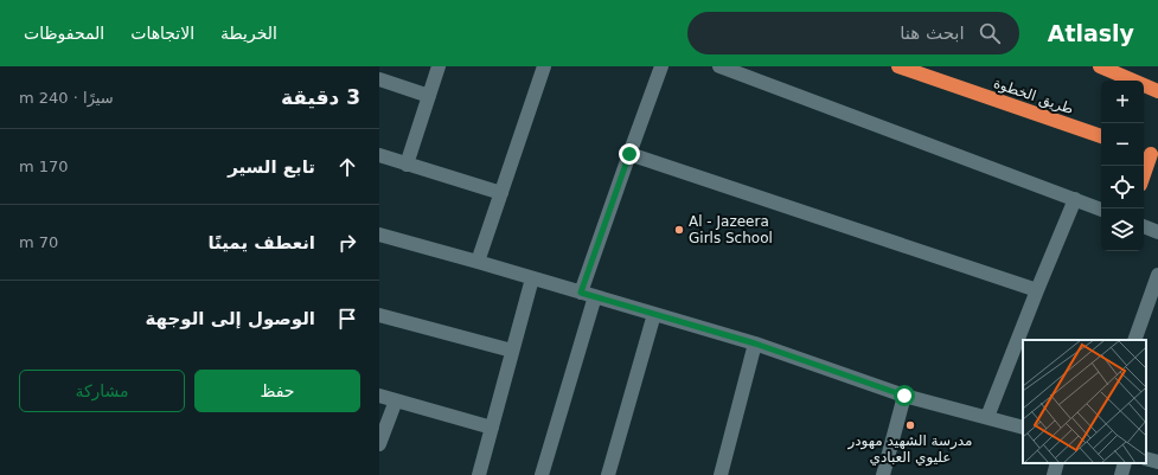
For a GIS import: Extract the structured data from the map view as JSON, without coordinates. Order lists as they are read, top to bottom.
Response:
{
  "streets": {
    "highway": ["طريق الخطوة"]
  },
  "places": ["Al - Jazeera Girls School", "مدرسة الشهيد مهودر عليوي العبادي"],
  "page": {
    "header": "Atlasly",
    "search": "ابحث هنا",
    "nav": ["الخريطة", "الاتجاهات", "المحفوظات"],
    "heading": ["3 دقيقة", "سيرًا · 240 m"],
    "map_buttons": ["+", "−"],
    "list": [
      ["تابع السير", "170 m"],
      ["انعطف يمينًا", "70 m"],
      "الوصول إلى الوجهة"
    ],
    "buttons": ["حفظ", "مشاركة"]
  }
}
